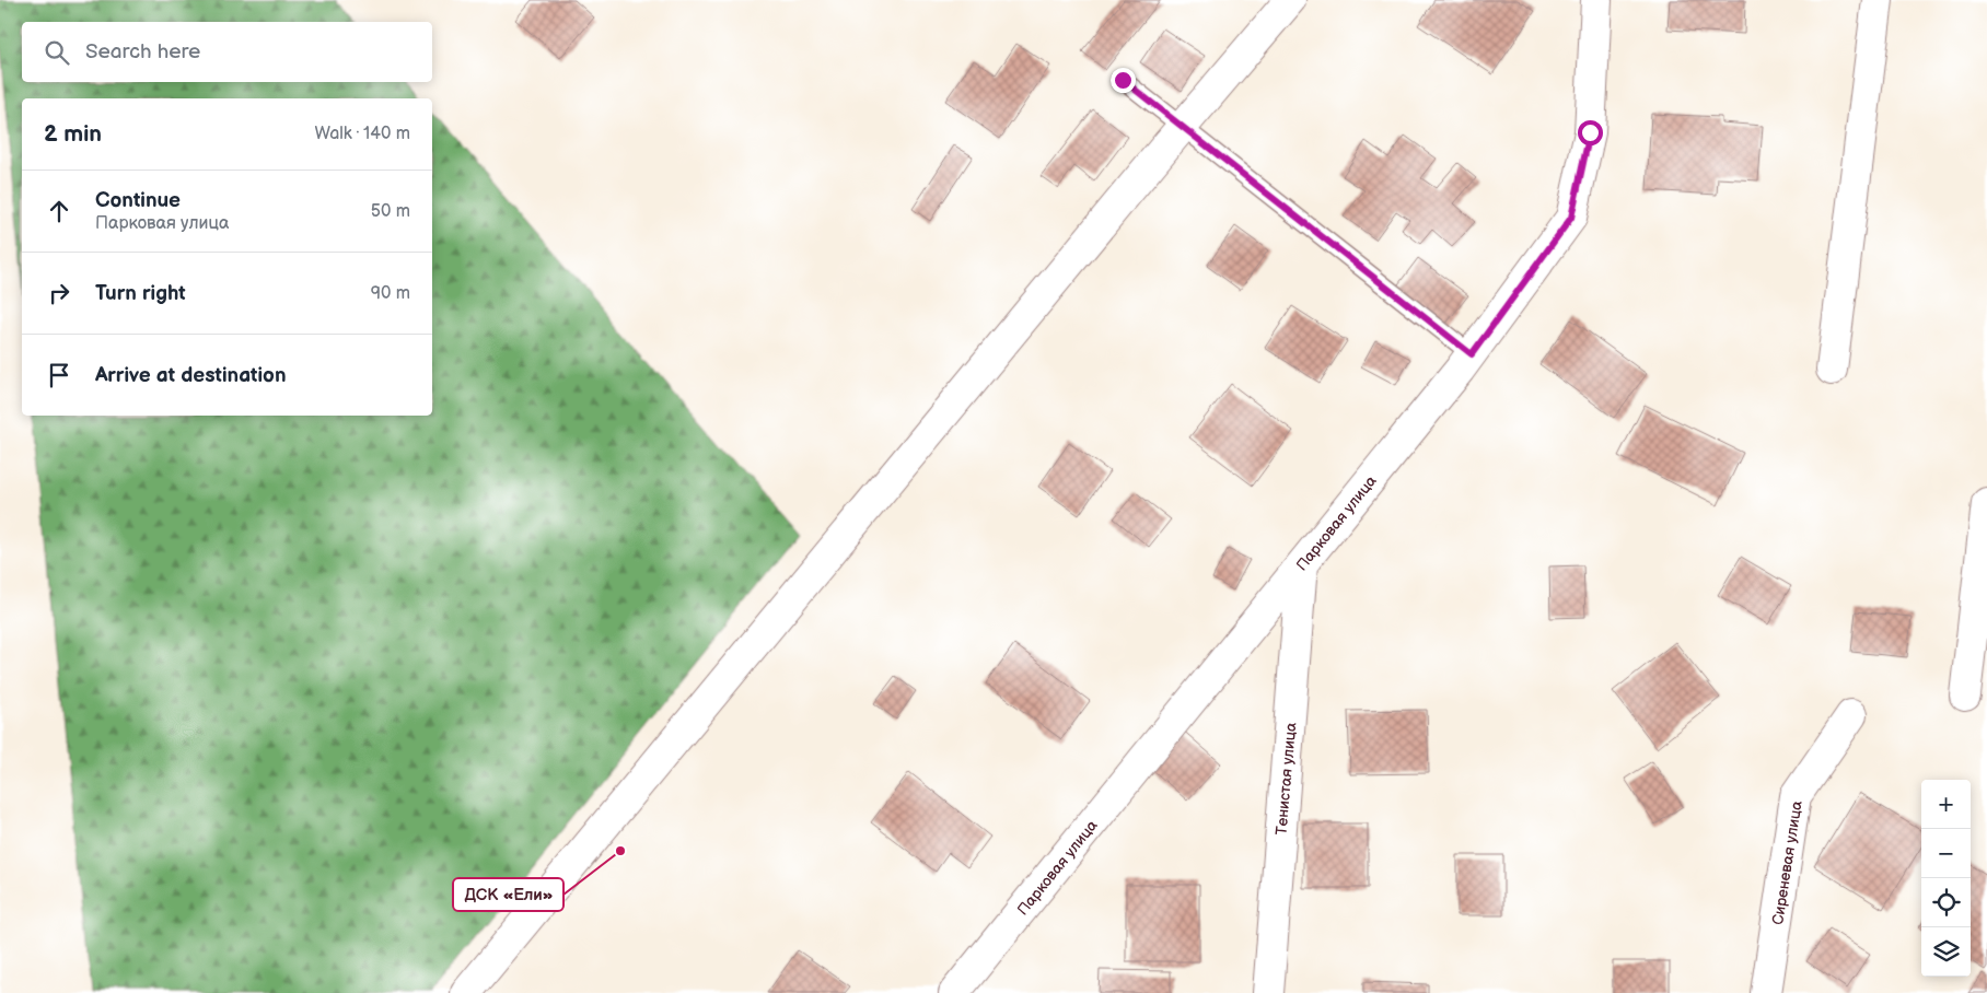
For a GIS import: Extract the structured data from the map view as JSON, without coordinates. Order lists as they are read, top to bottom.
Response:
{
  "streets": {
    "street": ["Парковая улица", "Тенистая улица", "Сиреневая улица"]
  },
  "crossings": [
    ["Парковая улица", "Тенистая улица"]
  ],
  "places": ["ДСК «Ели»"],
  "page": {
    "search": "Search here",
    "heading": ["2 min", "Walk · 140 m"],
    "list": [
      ["Continue", "Парковая улица", "50 m"],
      ["Turn right", "90 m"],
      "Arrive at destination"
    ],
    "map_buttons": ["+", "−"]
  }
}
